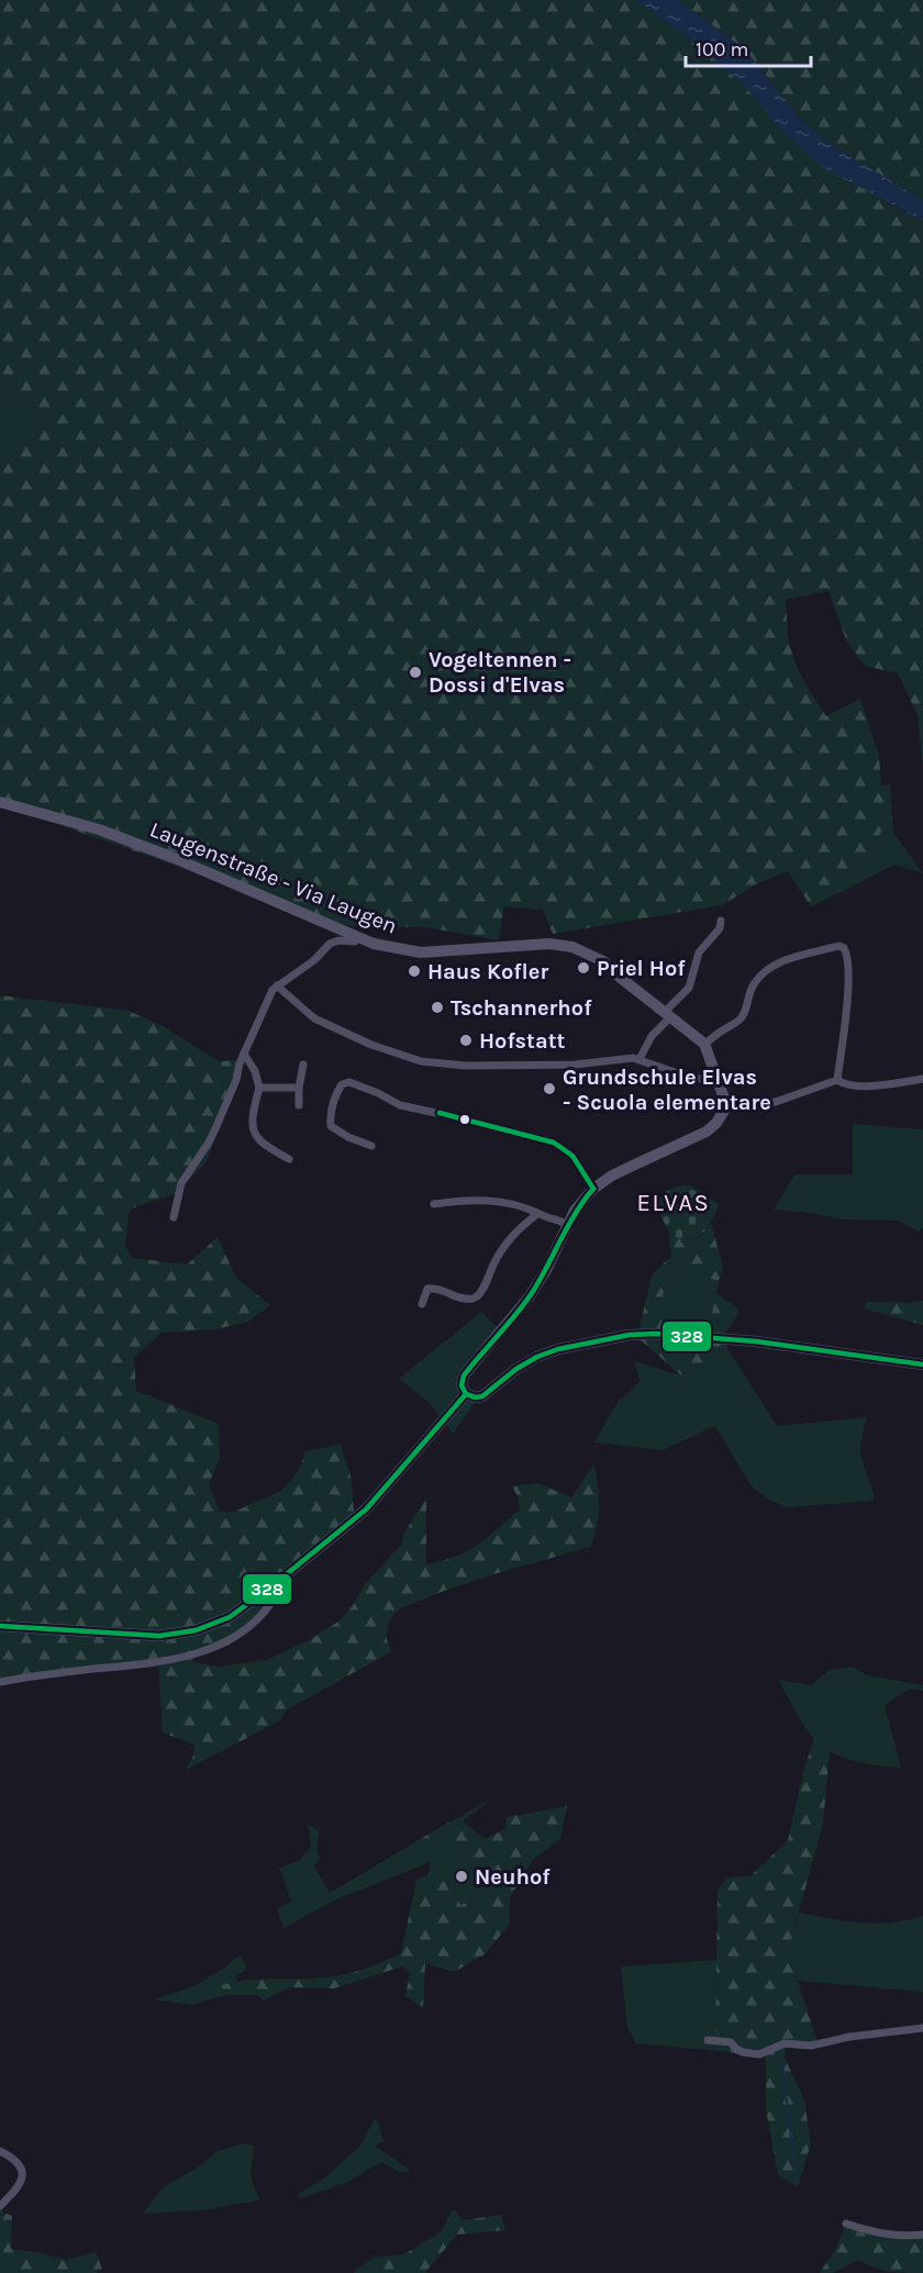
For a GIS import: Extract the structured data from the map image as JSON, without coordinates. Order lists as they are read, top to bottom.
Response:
{
  "streets": {
    "street": ["Laugenstraße - Via Laugen"]
  },
  "districts": ["ELVAS"],
  "places": [
    "Vogeltennen - Dossi d'Elvas",
    "Priel Hof",
    "Haus Kofler",
    "Tschannerhof",
    "Hofstatt",
    "Grundschule Elvas - Scuola elementare",
    "Neuhof"
  ],
  "lines": ["transit line 328"],
  "scale_bar": "100 m"
}
